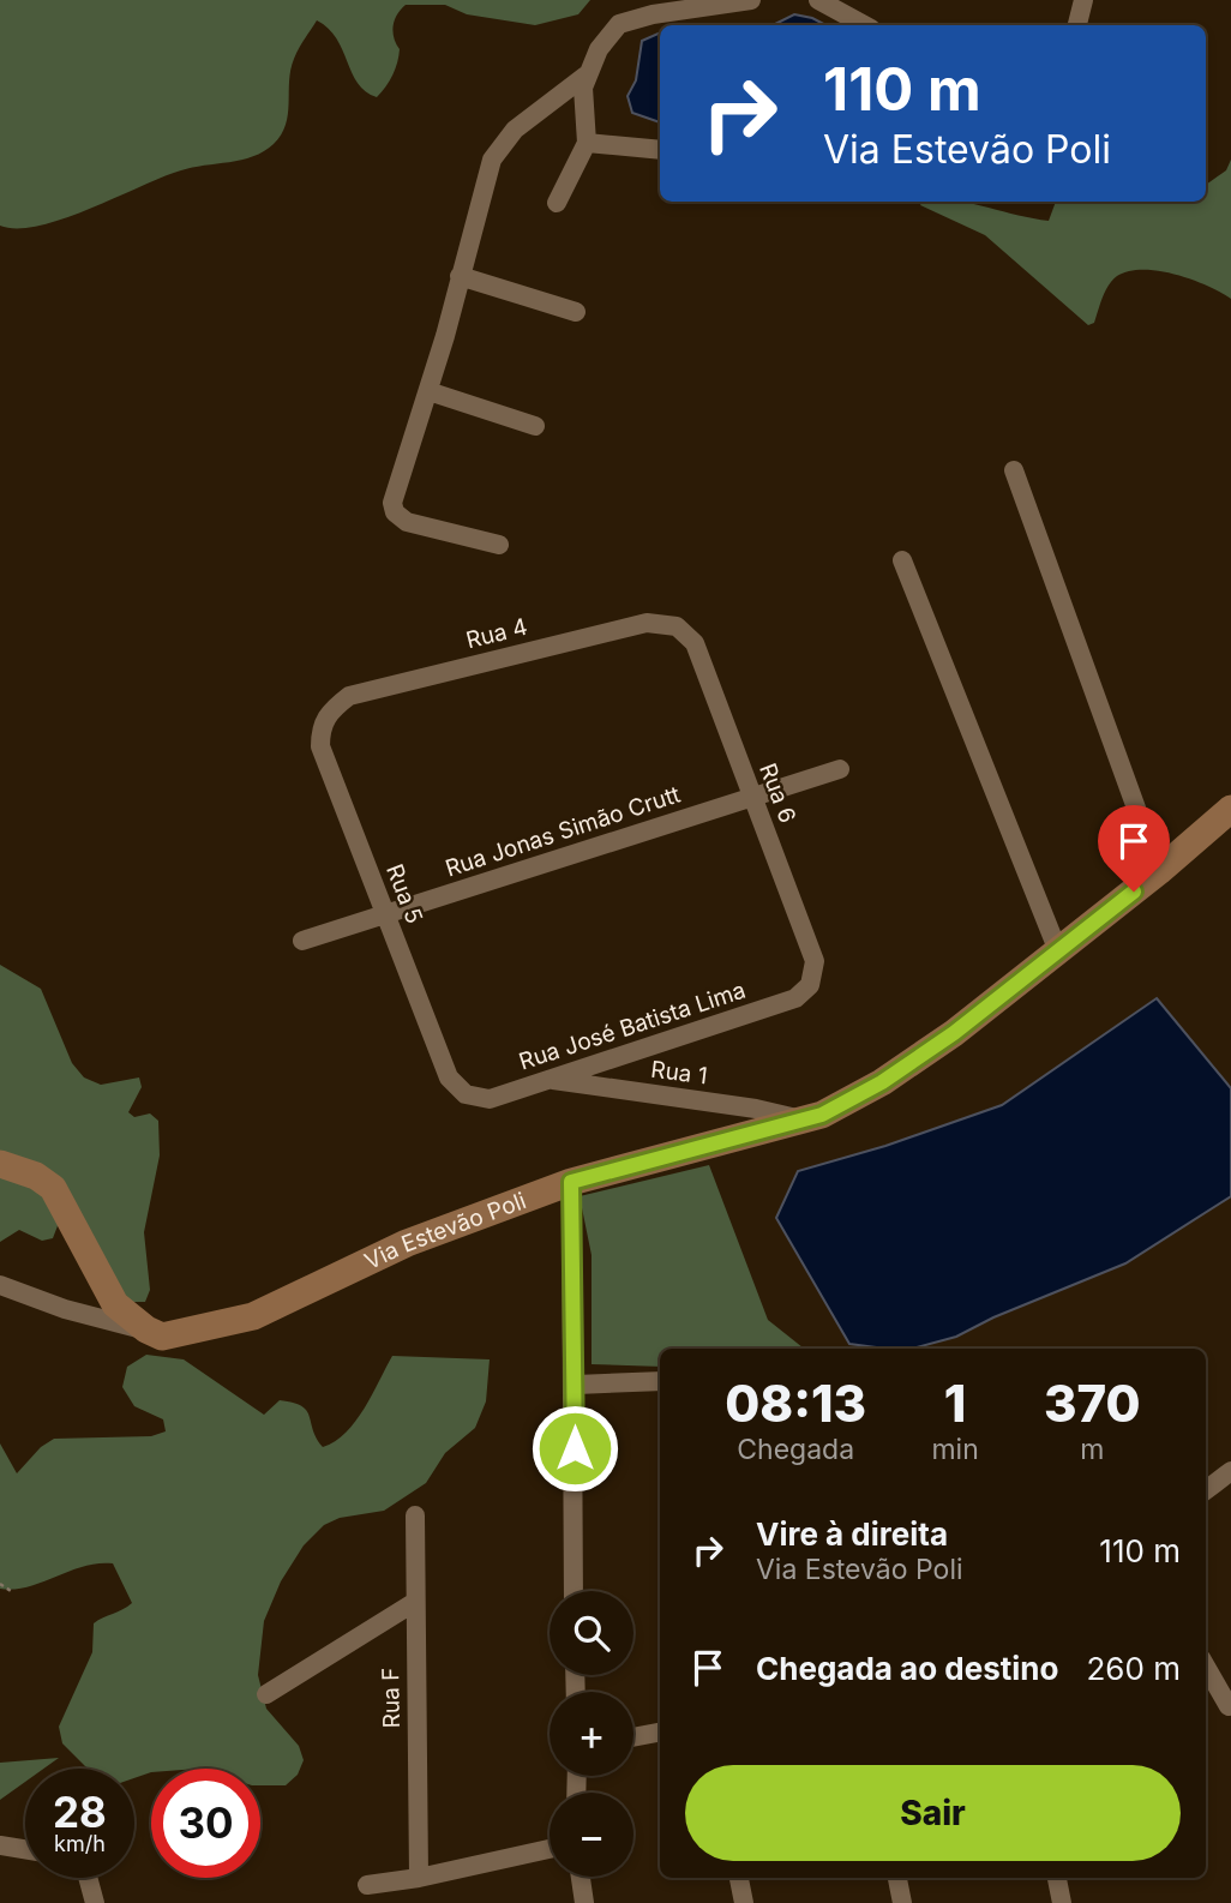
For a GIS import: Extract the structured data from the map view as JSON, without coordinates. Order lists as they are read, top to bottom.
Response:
{
  "streets": {
    "main road": ["Via Estevão Poli"],
    "street": [
      "Rua 4",
      "Rua 6",
      "Rua Jonas Simão Crutt",
      "Rua 5",
      "Rua José Batista Lima",
      "Rua 1",
      "Rua F"
    ]
  },
  "crossings": [
    ["Rua 4", "Rua 6"],
    ["Rua 4", "Rua 5"],
    ["Rua 6", "Rua Jonas Simão Crutt"],
    ["Rua 6", "Rua José Batista Lima"],
    ["Rua Jonas Simão Crutt", "Rua 5"],
    ["Rua 5", "Rua José Batista Lima"],
    ["Rua José Batista Lima", "Rua 1"],
    ["Rua 1", "Via Estevão Poli"]
  ],
  "page": {
    "turn": ["110 m", "Via Estevão Poli"],
    "eta": [
      "08:13",
      "Chegada",
      "1",
      "min",
      "370",
      "m"
    ],
    "list": [
      {
        "name": "Vire à direita",
        "note": "Via Estevão Poli",
        "value": "110 m"
      },
      {
        "name": "Chegada ao destino",
        "value": "260 m"
      }
    ],
    "map_buttons": ["+", "−"],
    "buttons": "Sair",
    "speed": "28 km/h",
    "limit": "30"
  }
}
